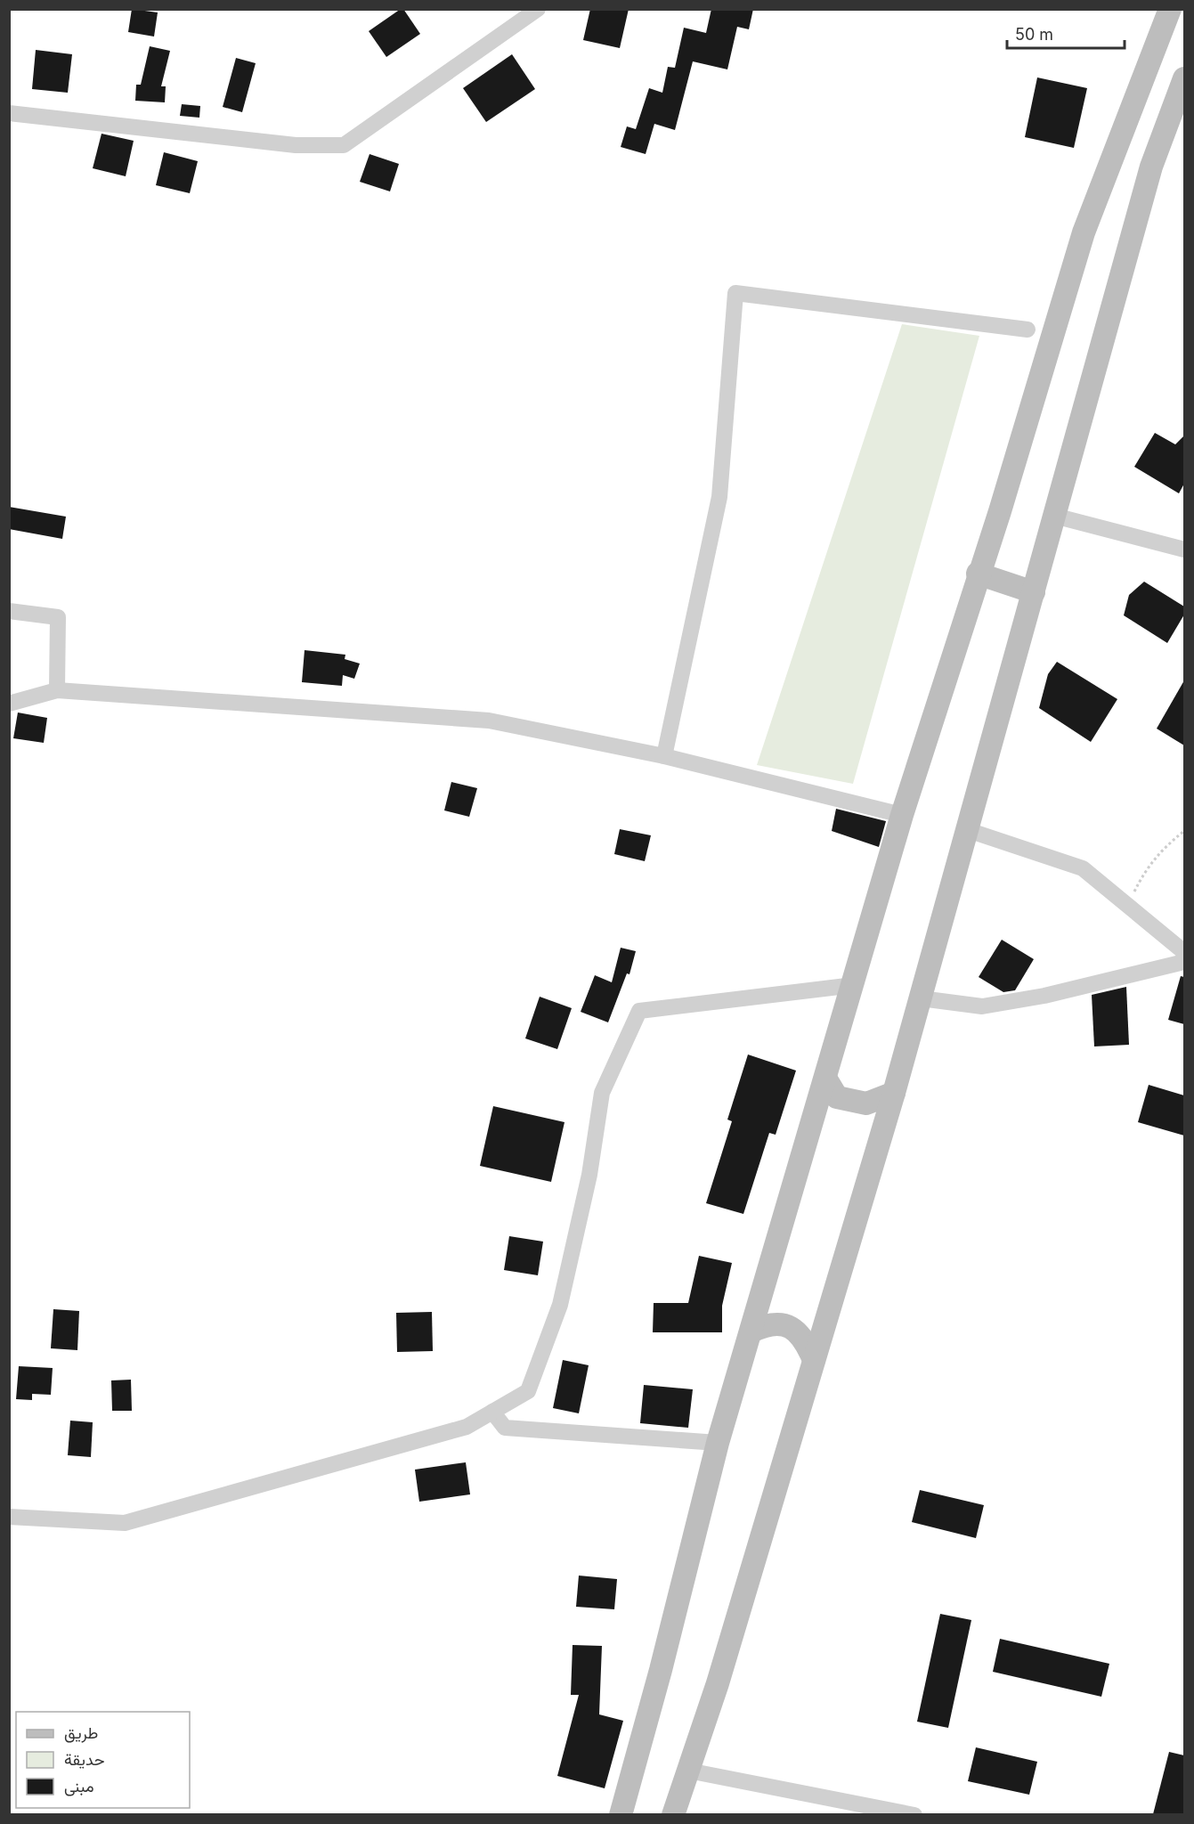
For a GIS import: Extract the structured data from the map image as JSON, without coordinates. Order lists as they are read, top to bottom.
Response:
{
  "legend": ["طريق", "حديقة", "مبنى"],
  "scale_bar": "50 m"
}
